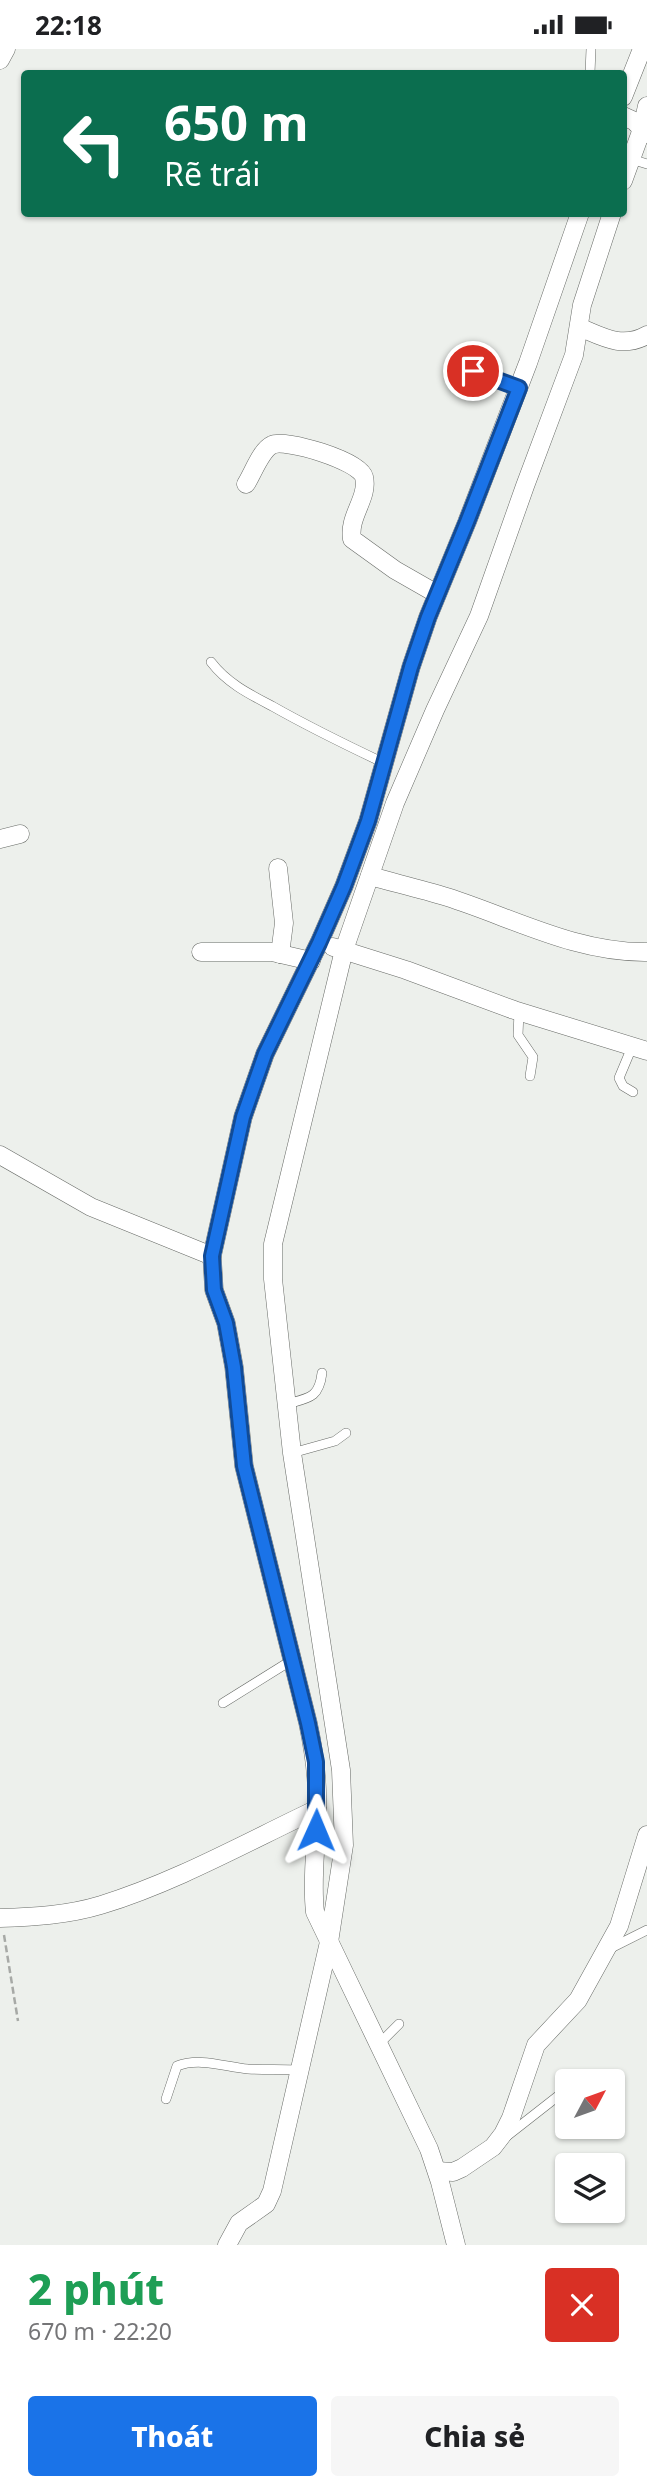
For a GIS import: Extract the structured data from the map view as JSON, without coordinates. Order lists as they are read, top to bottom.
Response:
{
  "north": "top right",
  "page": {
    "status": "22:18",
    "turn": ["650 m", "Rẽ trái"],
    "heading": ["2 phút", "670 m · 22:20"],
    "buttons": ["Thoát", "Chia sẻ"]
  }
}
